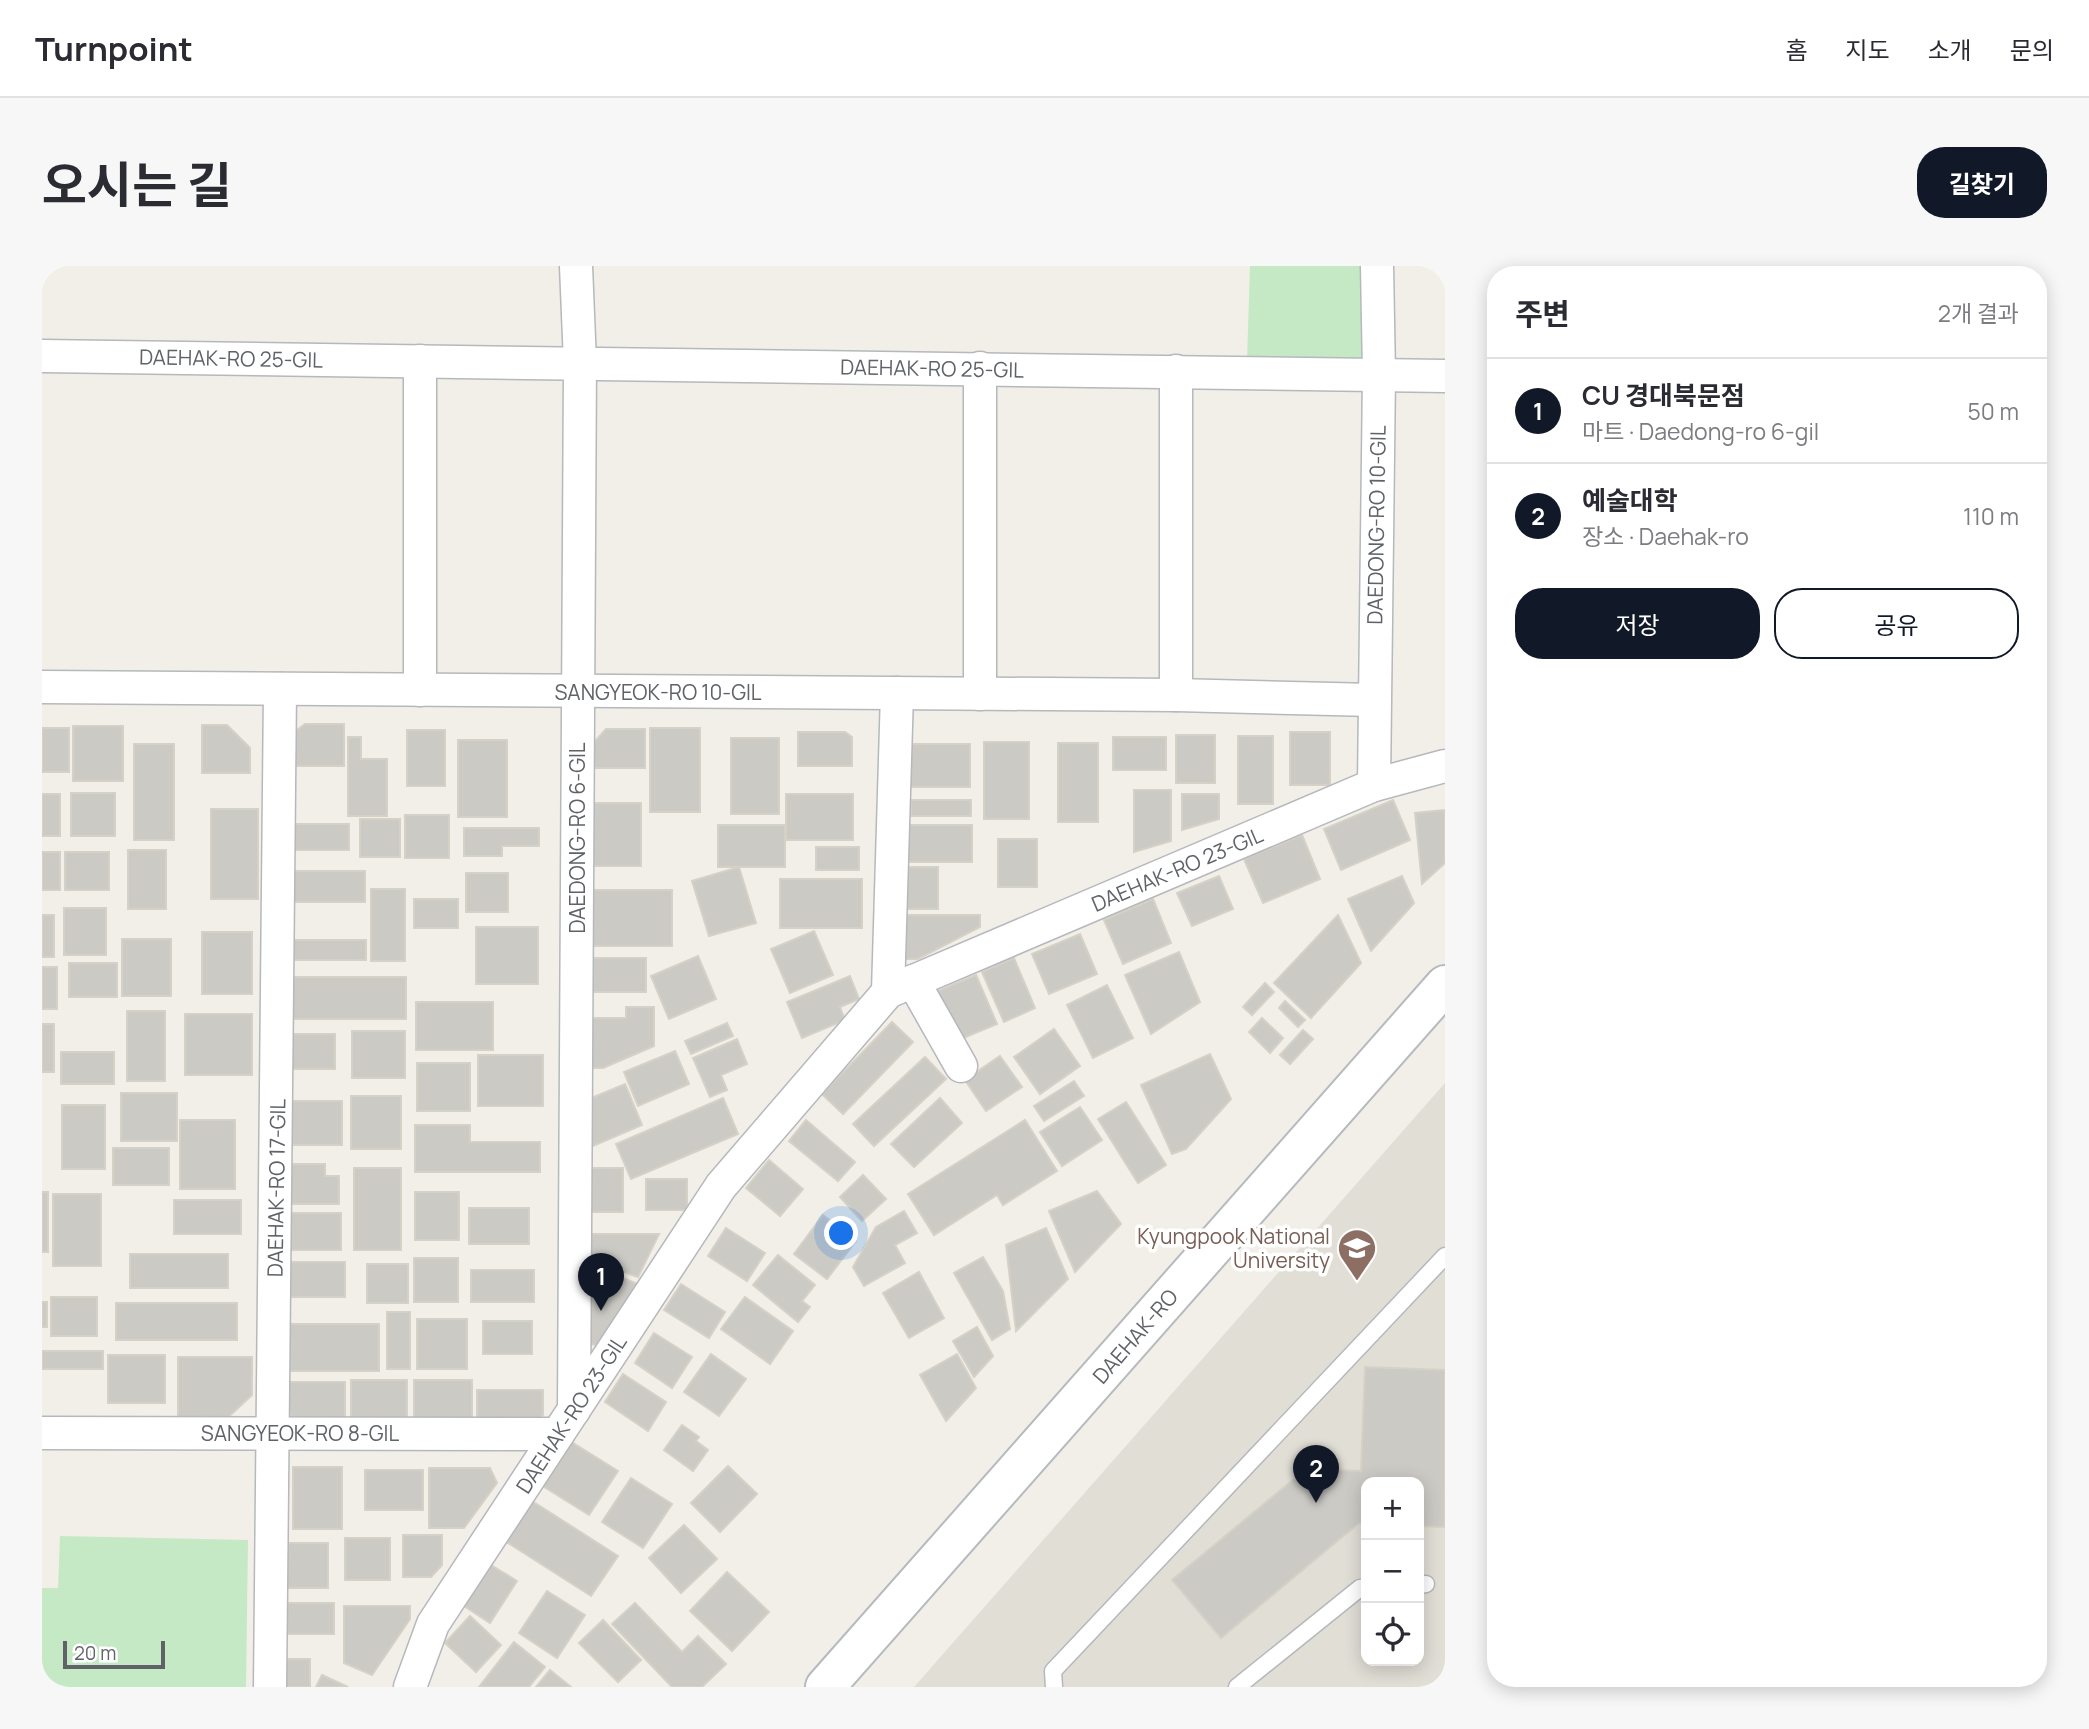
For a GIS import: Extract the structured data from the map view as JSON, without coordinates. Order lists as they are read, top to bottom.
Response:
{
  "streets": {
    "main road": ["DAEHAK-RO"],
    "street": [
      "DAEHAK-RO 25-GIL",
      "DAEDONG-RO 10-GIL",
      "SANGYEOK-RO 10-GIL",
      "DAEDONG-RO 6-GIL",
      "DAEHAK-RO 23-GIL",
      "DAEHAK-RO 17-GIL",
      "SANGYEOK-RO 8-GIL"
    ]
  },
  "crossings": [
    ["DAEHAK-RO 25-GIL", "DAEDONG-RO 10-GIL"],
    ["DAEHAK-RO 25-GIL", "DAEDONG-RO 6-GIL"],
    ["DAEDONG-RO 10-GIL", "SANGYEOK-RO 10-GIL"],
    ["DAEDONG-RO 10-GIL", "DAEHAK-RO 23-GIL"],
    ["SANGYEOK-RO 10-GIL", "DAEDONG-RO 6-GIL"],
    ["SANGYEOK-RO 10-GIL", "DAEHAK-RO 17-GIL"],
    ["DAEDONG-RO 6-GIL", "DAEHAK-RO 23-GIL"],
    ["DAEDONG-RO 6-GIL", "SANGYEOK-RO 8-GIL"],
    ["DAEHAK-RO 23-GIL", "SANGYEOK-RO 8-GIL"],
    ["DAEHAK-RO 17-GIL", "SANGYEOK-RO 8-GIL"]
  ],
  "places": {
    "school or university": ["Kyungpook National University"]
  },
  "scale_bar": "20 m",
  "page": {
    "header": "Turnpoint",
    "nav": [
      "홈",
      "지도",
      "소개",
      "문의"
    ],
    "title": "오시는 길",
    "buttons": [
      "길찾기",
      ["저장", "공유"]
    ],
    "heading": ["주변", "2개 결과"],
    "list": [
      {
        "mark": "1",
        "name": "CU 경대북문점",
        "note": "마트 · Daedong-ro 6-gil",
        "value": "50 m"
      },
      {
        "mark": "2",
        "name": "예술대학",
        "note": "장소 · Daehak-ro",
        "value": "110 m"
      }
    ],
    "pins": ["1", "2"],
    "map_buttons": ["+", "−"],
    "scale": "20 m"
  }
}
